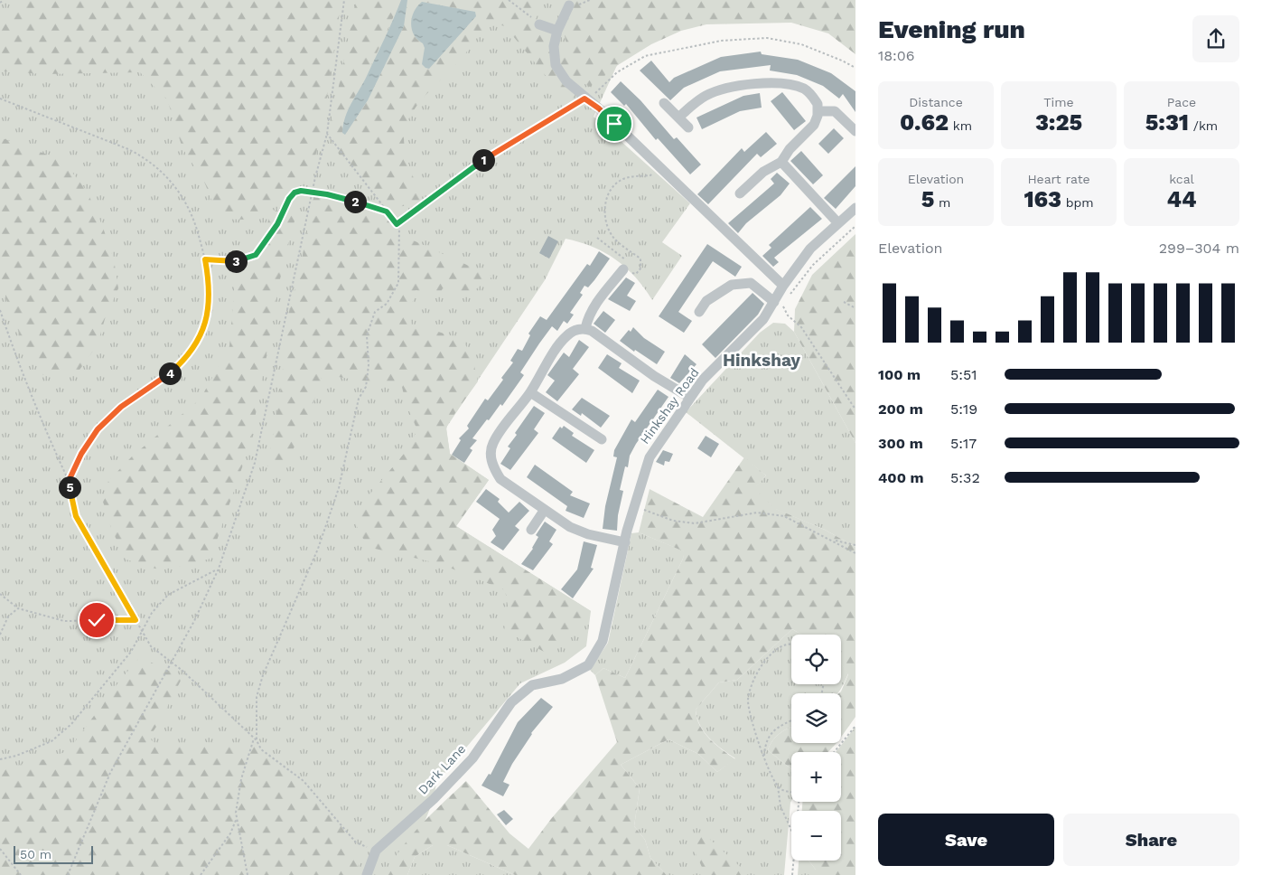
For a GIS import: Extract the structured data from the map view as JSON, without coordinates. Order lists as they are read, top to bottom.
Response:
{
  "streets": {
    "street": ["Hinkshay Road", "Dark Lane"]
  },
  "crossings": [
    ["Hinkshay Road", "Dark Lane"]
  ],
  "districts": ["Hinkshay"],
  "scale_bar": "50 m",
  "page": {
    "heading": ["Evening run", "18:06"],
    "stats": [
      ["Distance", "0.62 km"],
      ["Time", "3:25"],
      ["Pace", "5:31 /km"],
      ["Elevation", "5 m"],
      ["Heart rate", "163 bpm"],
      ["kcal", "44"]
    ],
    "pins": [
      "1",
      "2",
      "3",
      "4",
      "5"
    ],
    "chart": ["Elevation", "299–304 m"],
    "list": [
      {
        "name": "100 m",
        "note": "5:51"
      },
      {
        "name": "200 m",
        "note": "5:19"
      },
      {
        "name": "300 m",
        "note": "5:17"
      },
      {
        "name": "400 m",
        "note": "5:32"
      }
    ],
    "map_buttons": ["+", "−"],
    "buttons": ["Save", "Share"],
    "scale": "50 m"
  }
}
